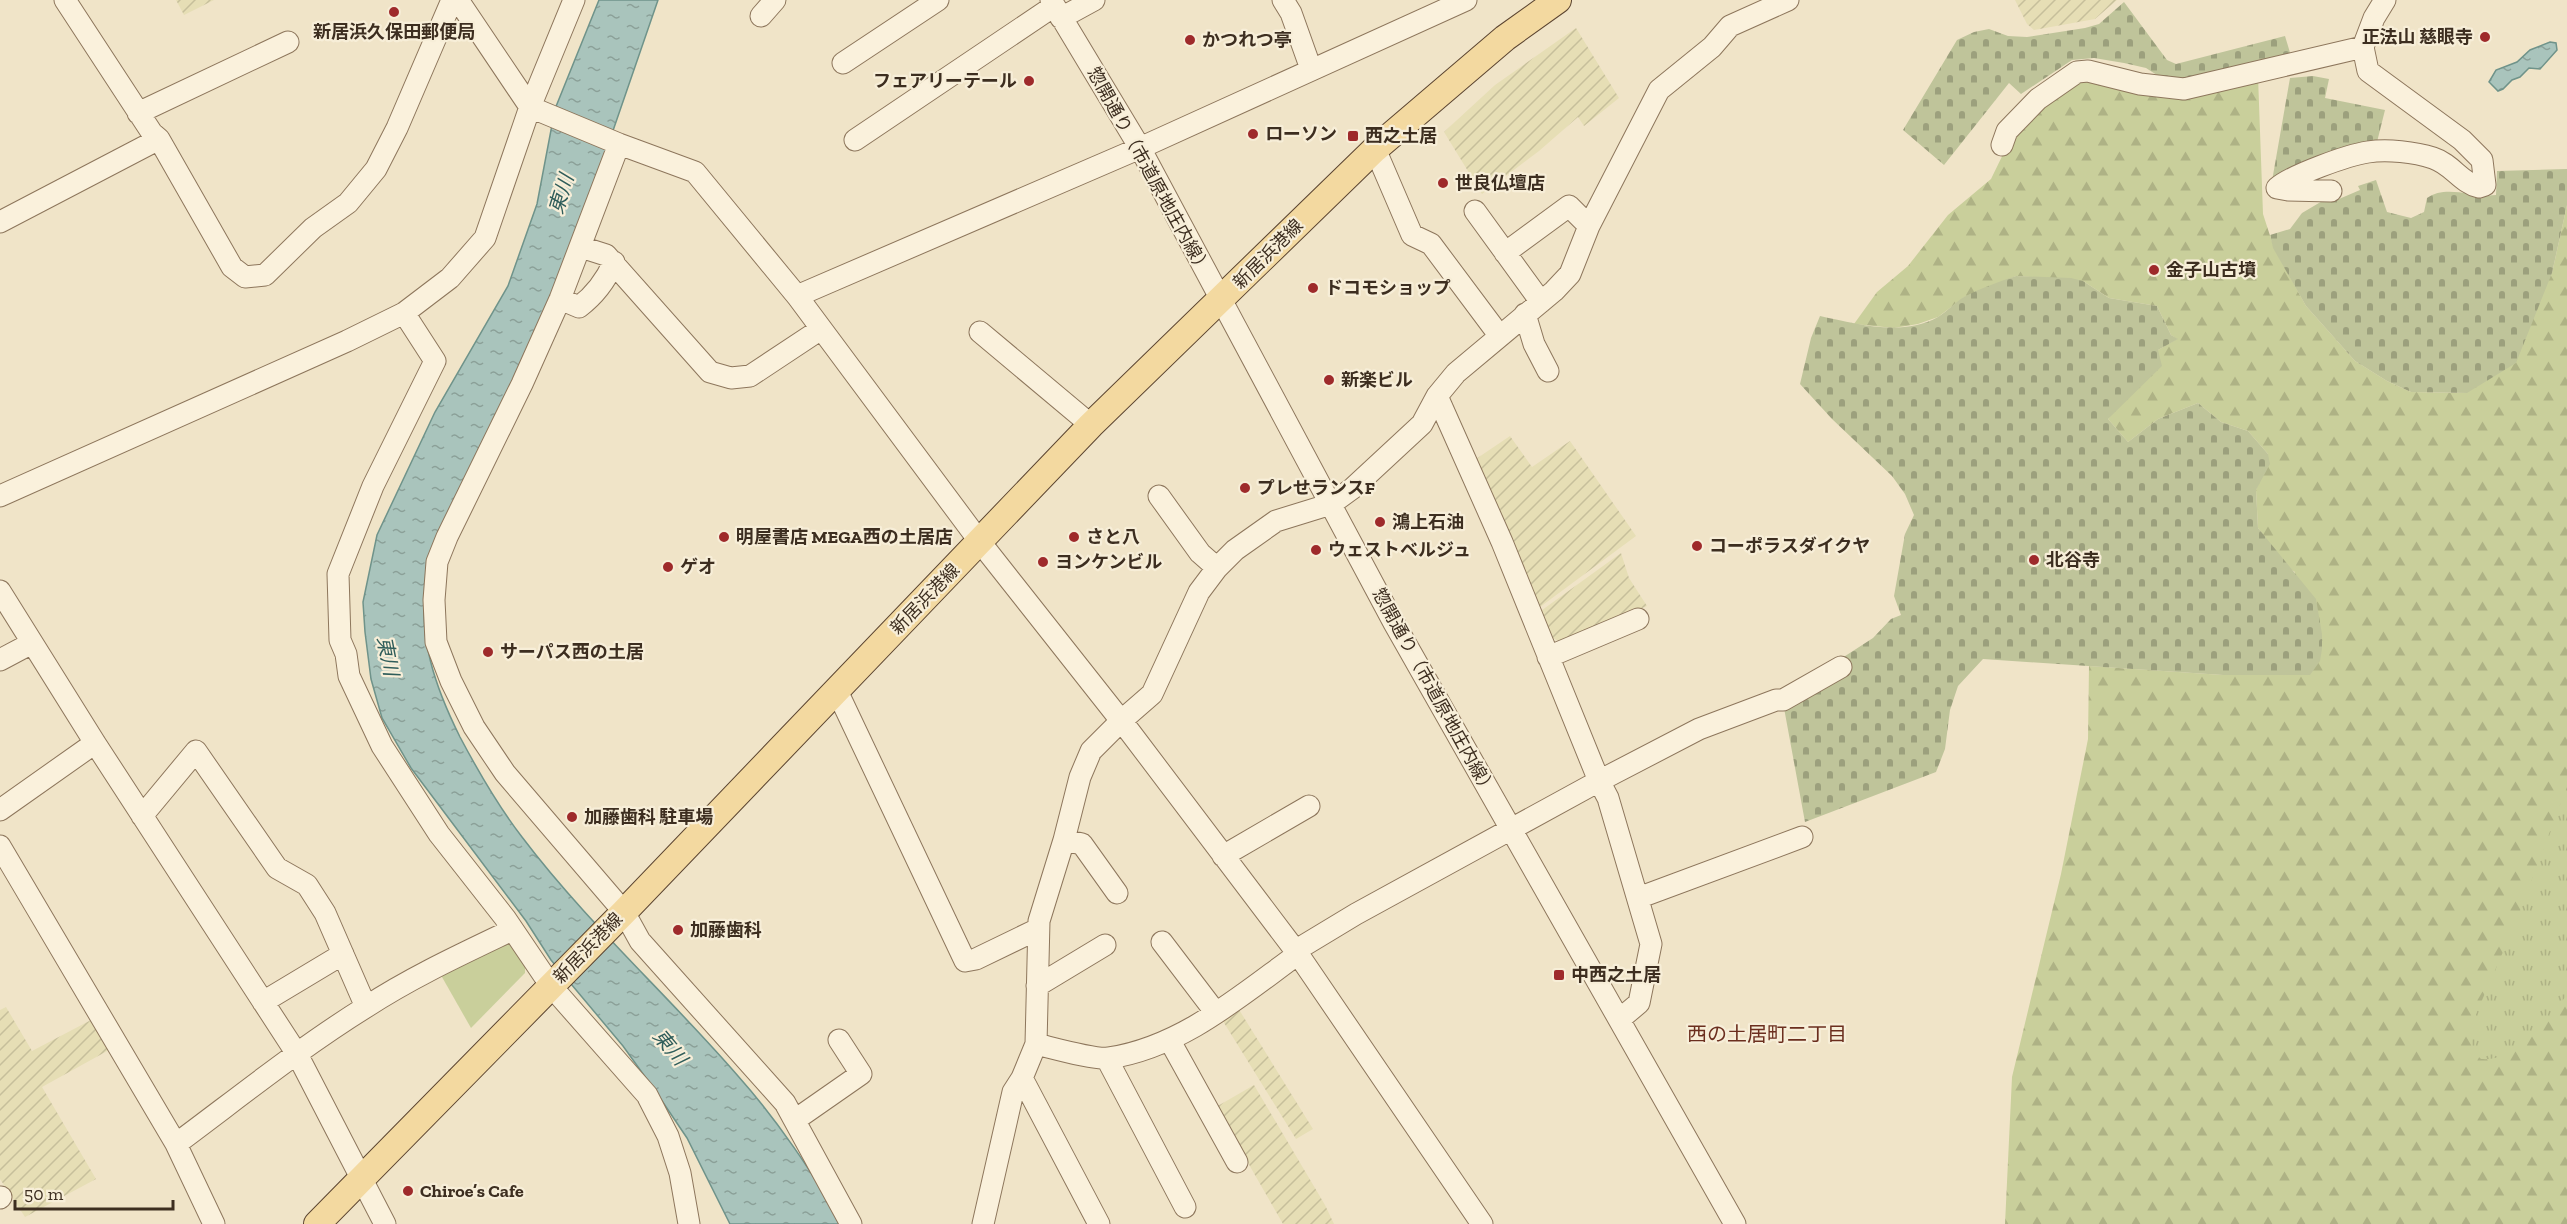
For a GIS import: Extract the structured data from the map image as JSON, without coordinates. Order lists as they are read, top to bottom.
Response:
{
  "streets": {
    "main road": ["新居浜港線"],
    "street": ["惣開通り（市道原地庄内線）"]
  },
  "crossings": [
    ["惣開通り（市道原地庄内線）", "新居浜港線"]
  ],
  "districts": ["西の土居町二丁目"],
  "water": ["東川"],
  "places": {
    "other": [
      "新居浜久保田郵便局",
      "正法山 慈眼寺",
      "かつれつ亭",
      "フェアリーテール",
      "ローソン",
      "世良仏壇店",
      "金子山古墳",
      "ドコモショップ",
      "新楽ビル",
      "プレせランスF",
      "鴻上石油",
      "明屋書店 MEGA西の土居店",
      "さと八",
      "コーポラスダイクヤ",
      "ウェストベルジュ",
      "北谷寺",
      "ヨンケンビル",
      "ゲオ",
      "サーパス西の土居",
      "加藤歯科 駐車場",
      "加藤歯科",
      "Chiroe’s Cafe"
    ],
    "transit": ["西之土居", "中西之土居"]
  },
  "scale_bar": "50 m"
}
